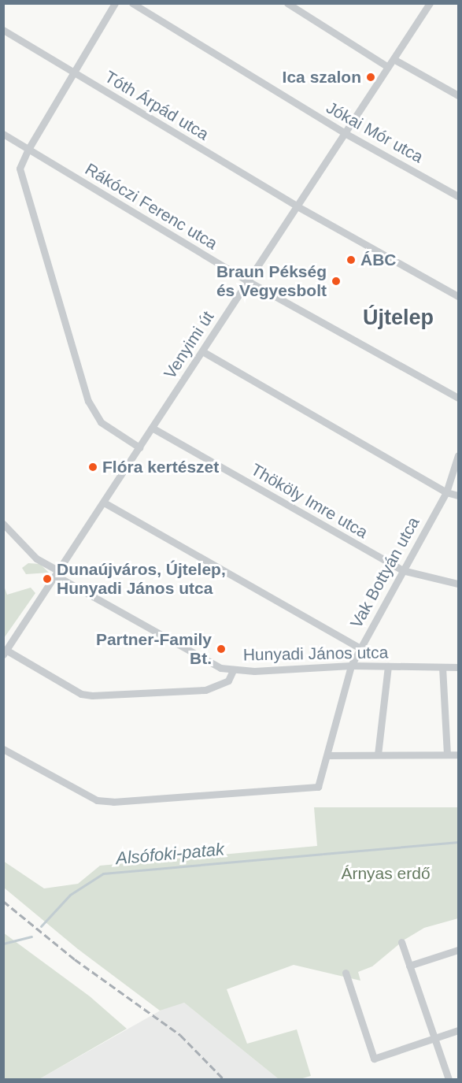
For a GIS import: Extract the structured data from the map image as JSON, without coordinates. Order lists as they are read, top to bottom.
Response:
{
  "streets": {
    "street": [
      "Tóth Árpád utca",
      "Jókai Mór utca",
      "Rákóczi Ferenc utca",
      "Venyimi út",
      "Thököly Imre utca",
      "Vak Bottyán utca",
      "Hunyadi János utca"
    ]
  },
  "crossings": [
    ["Tóth Árpád utca", "Venyimi út"],
    ["Jókai Mór utca", "Venyimi út"],
    ["Rákóczi Ferenc utca", "Venyimi út"],
    ["Venyimi út", "Thököly Imre utca"],
    ["Venyimi út", "Hunyadi János utca"],
    ["Thököly Imre utca", "Vak Bottyán utca"],
    ["Vak Bottyán utca", "Hunyadi János utca"]
  ],
  "districts": ["Újtelep"],
  "water": ["Alsófoki-patak"],
  "parks": ["Árnyas erdő"],
  "places": [
    "Ica szalon",
    "ÁBC",
    "Braun Pékség és Vegyesbolt",
    "Flóra kertészet",
    "Dunaújváros, Újtelep, Hunyadi János utca",
    "Partner-Family Bt."
  ]
}
